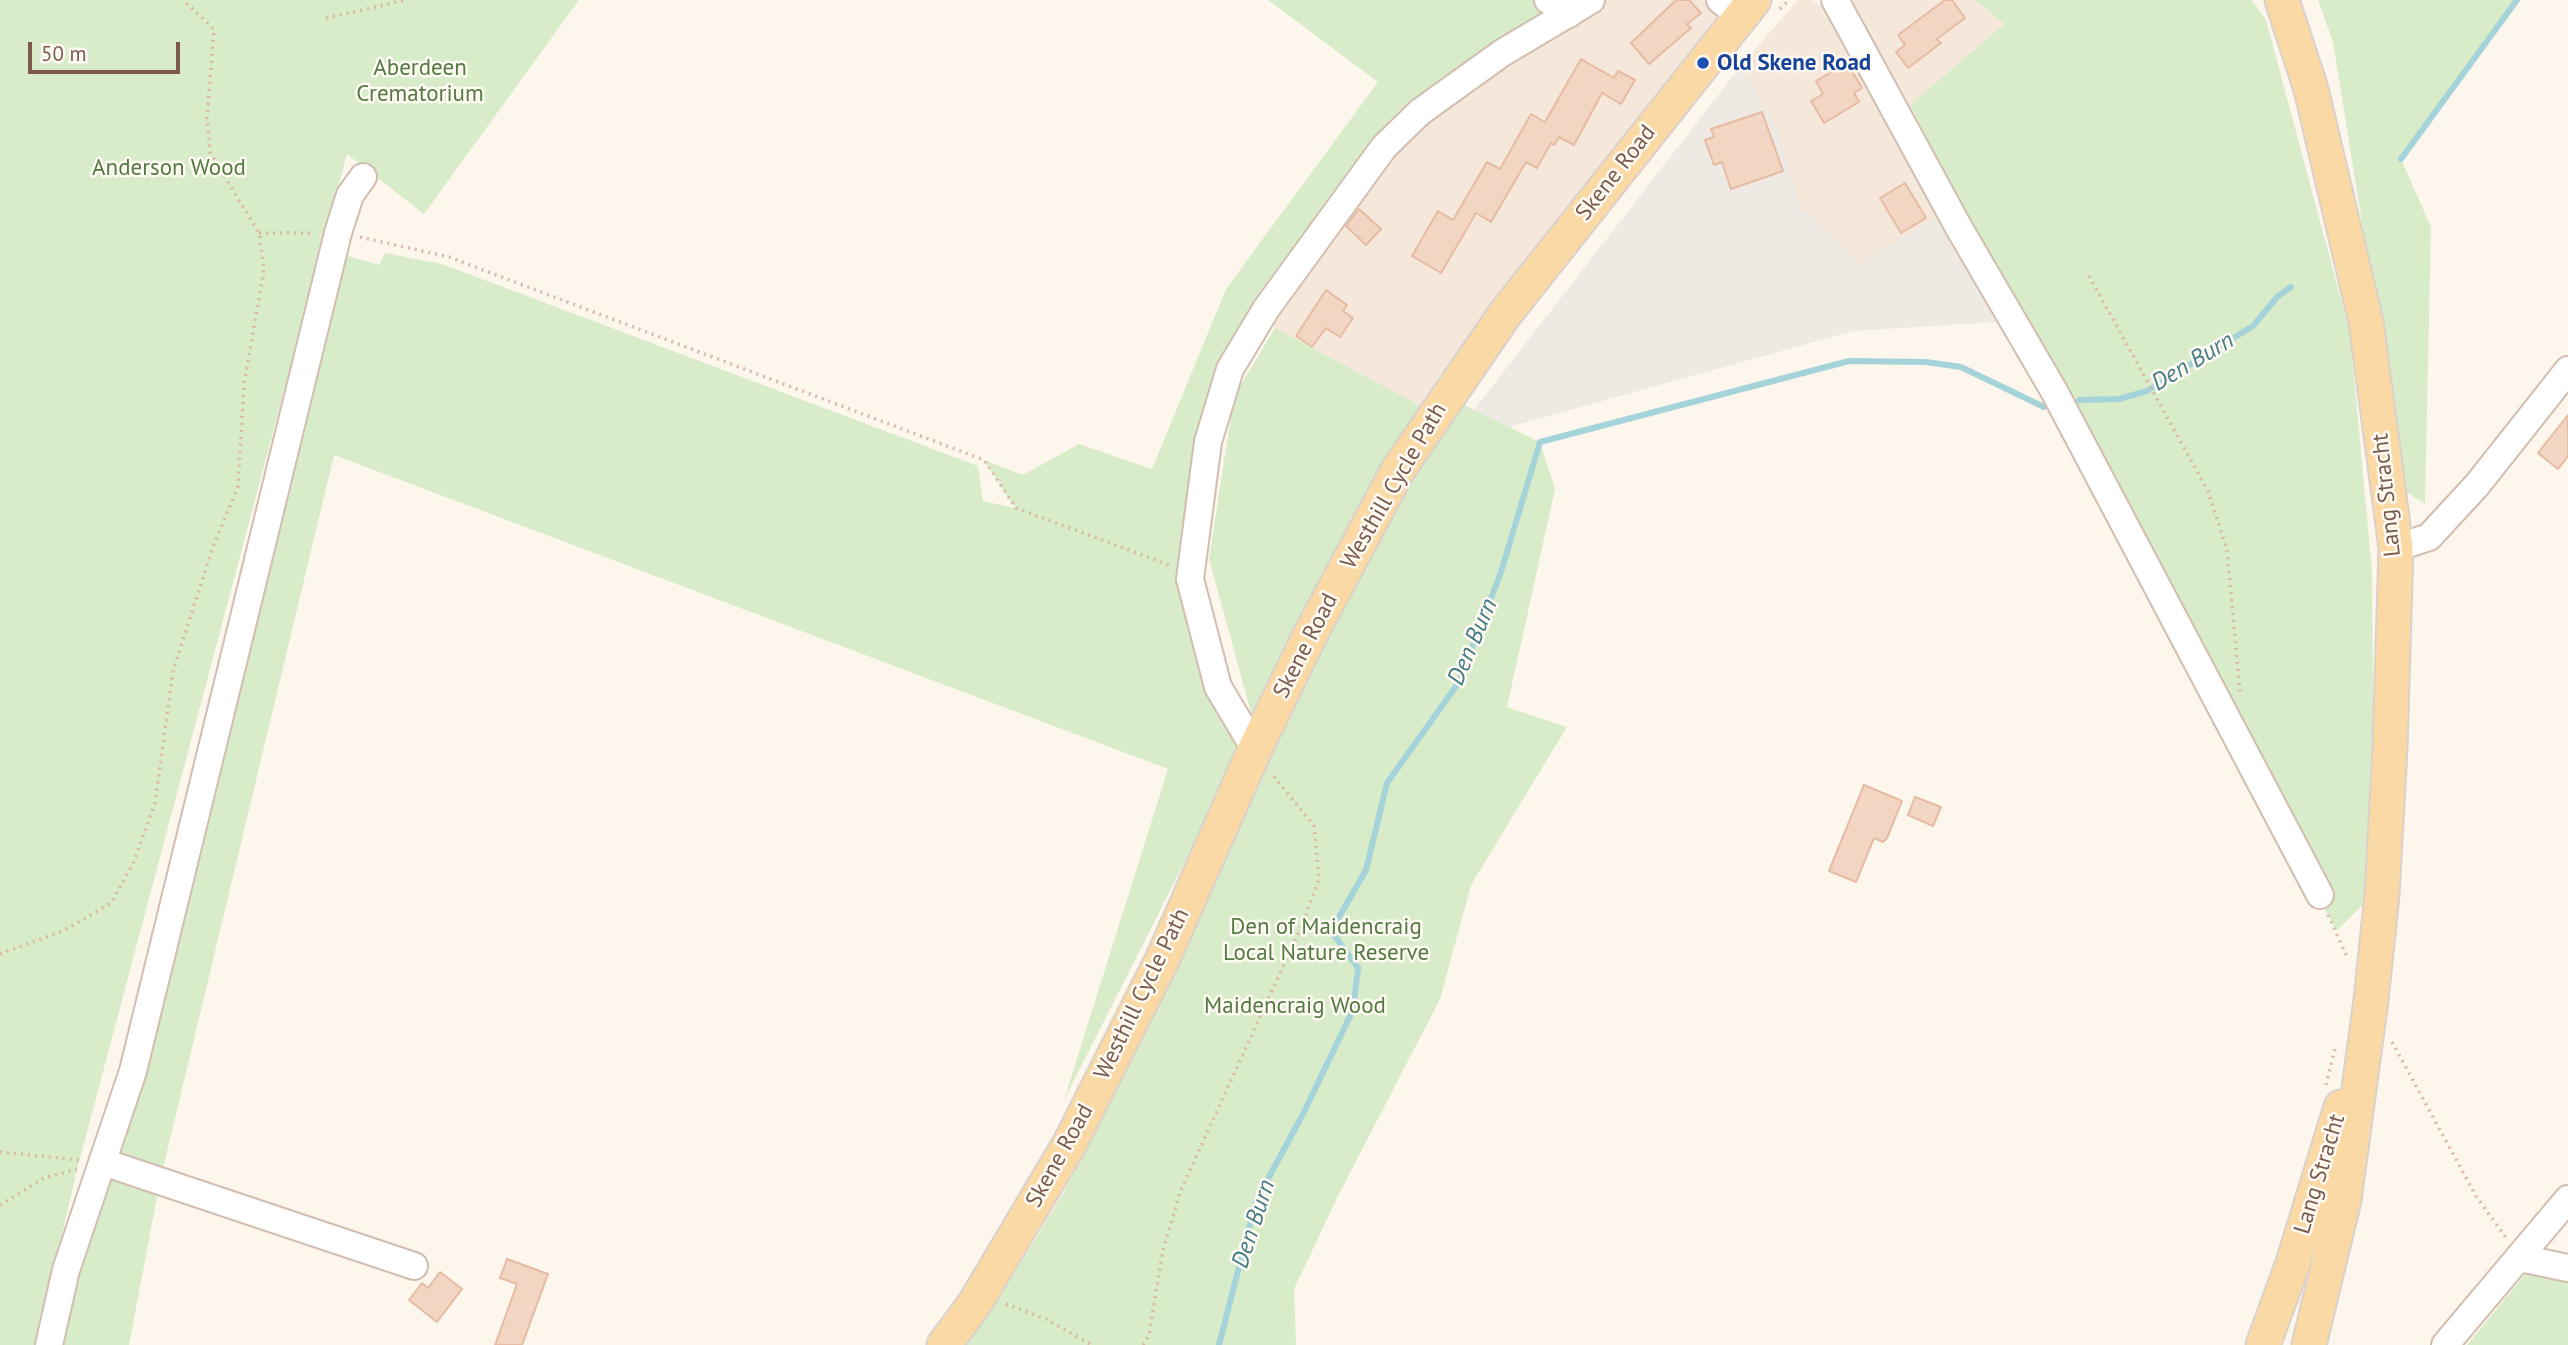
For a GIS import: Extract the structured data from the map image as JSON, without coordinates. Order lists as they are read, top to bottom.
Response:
{
  "streets": {
    "main road": ["Skene Road", "Lang Stracht"]
  },
  "water": ["Den Burn"],
  "parks": [
    "Aberdeen Crematorium",
    "Anderson Wood",
    "Den of Maidencraig Local Nature Reserve",
    "Maidencraig Wood"
  ],
  "places": ["Old Skene Road"],
  "scale_bar": "50 m"
}
